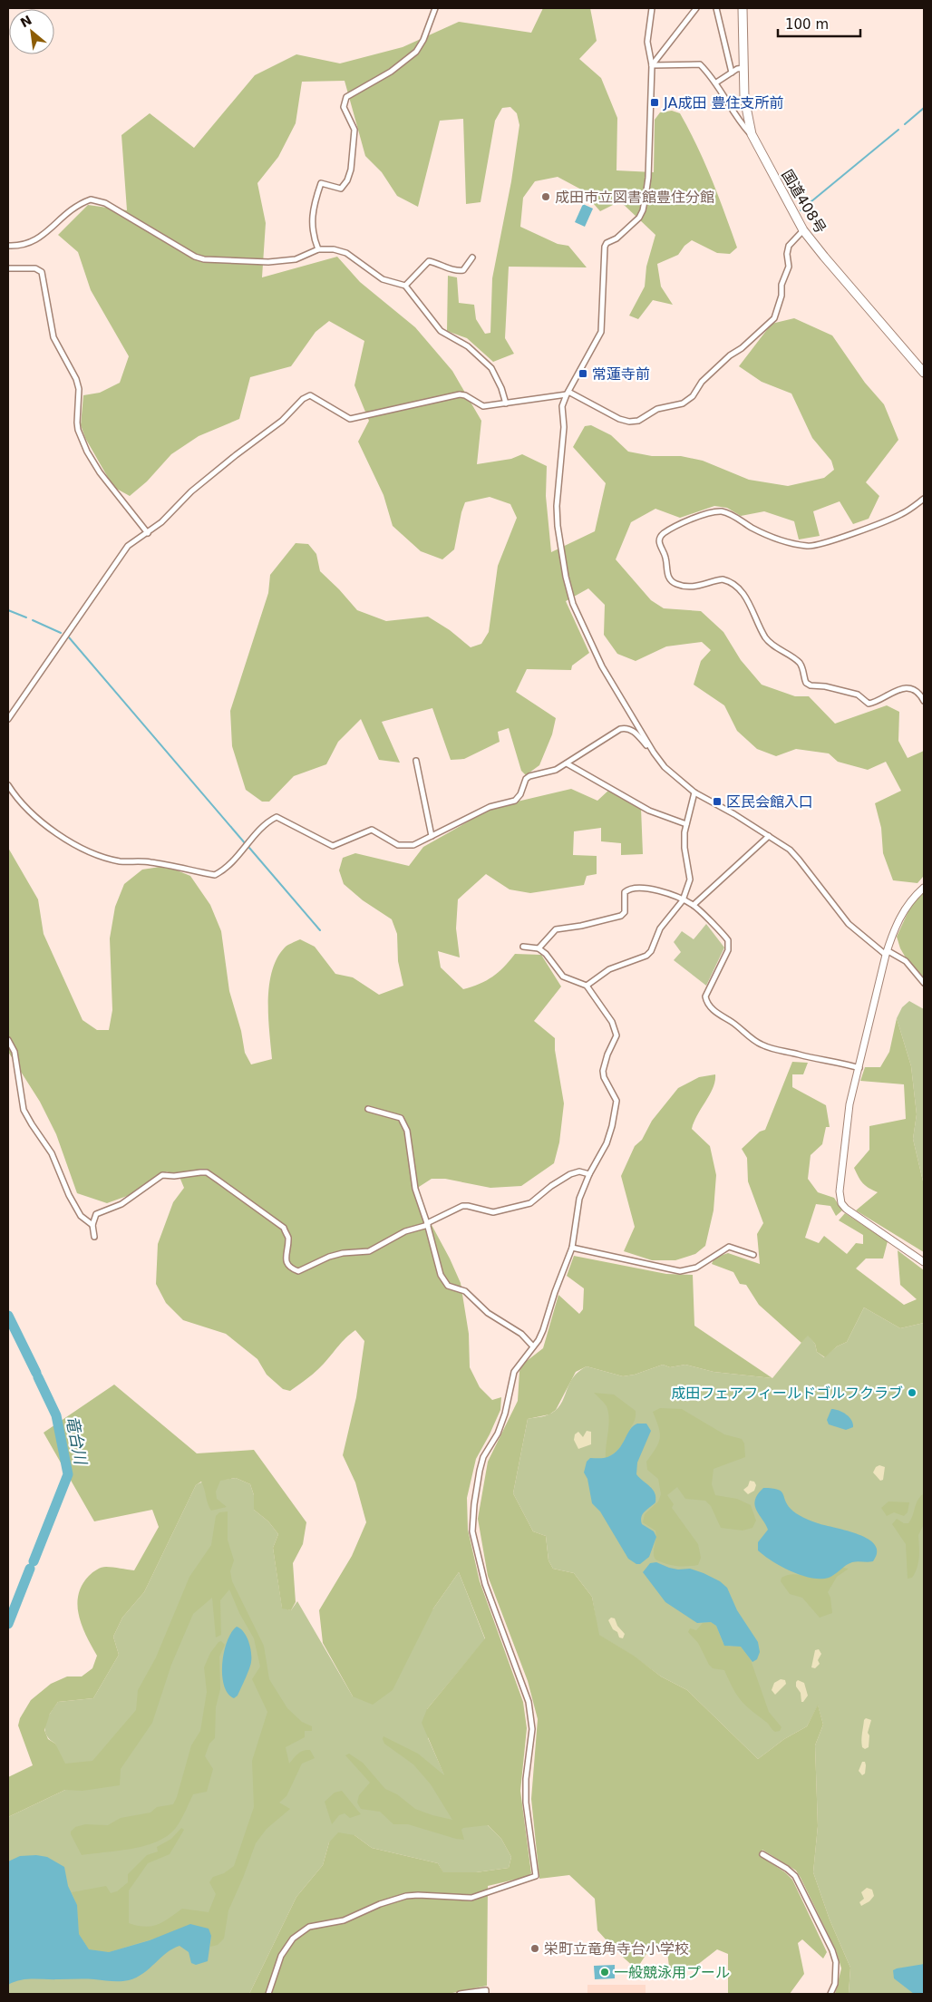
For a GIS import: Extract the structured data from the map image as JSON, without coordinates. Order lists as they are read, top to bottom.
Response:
{
  "streets": {
    "highway": ["国道408号"]
  },
  "water": ["竜台川"],
  "places": {
    "transit": ["JA成田 豊住支所前", "常蓮寺前", "区民会館入口"],
    "other": [
      "成田市立図書館豊住分館",
      "成田フェアフィールドゴルフクラブ",
      "栄町立竜角寺台小学校",
      "一般競泳用プール"
    ]
  },
  "scale_bar": "100 m",
  "north": "top left"
}
